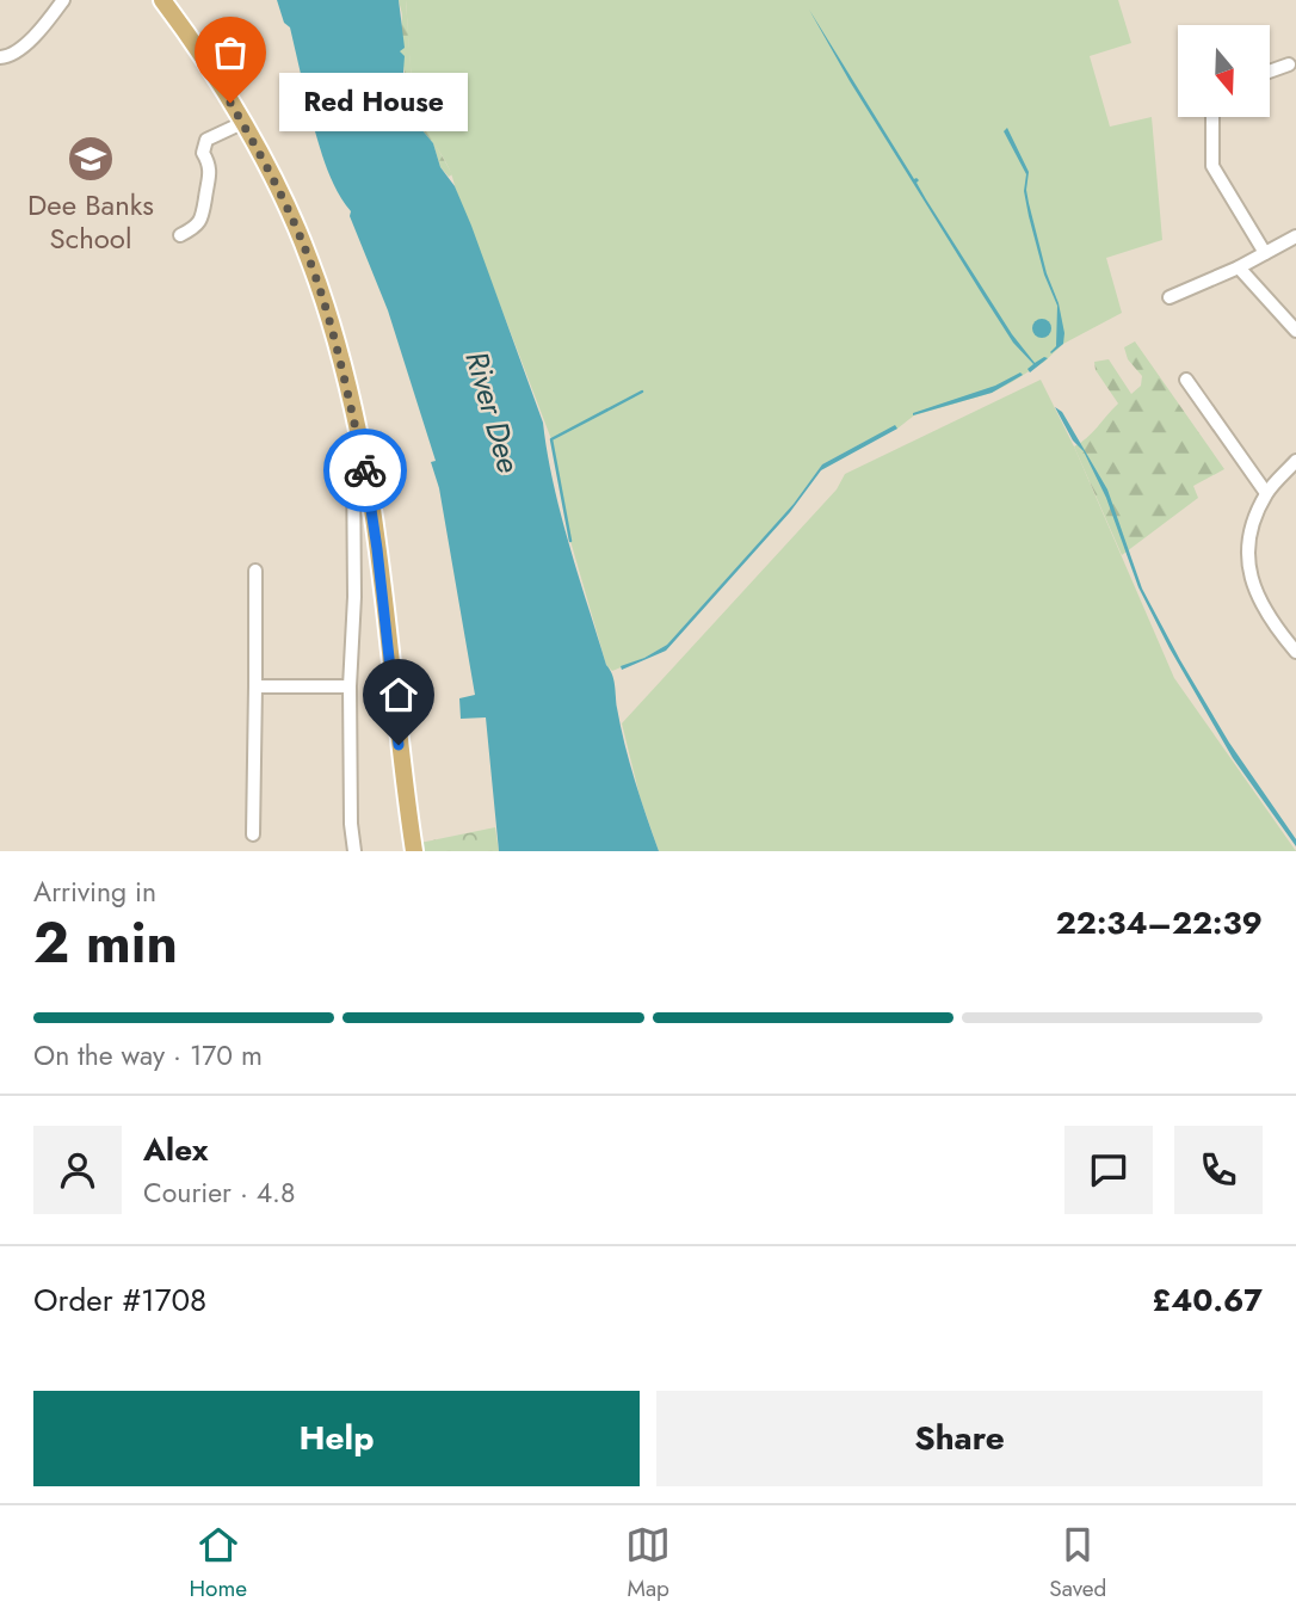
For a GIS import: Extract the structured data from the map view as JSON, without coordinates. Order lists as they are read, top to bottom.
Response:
{
  "water": ["River Dee"],
  "places": {
    "other": ["Red House"],
    "school or university": ["Dee Banks School"]
  },
  "north": "bottom",
  "page": {
    "bubble": "Red House",
    "heading": ["2 min", "Arriving in", "22:34–22:39"],
    "panel": [
      "Alex",
      "Courier · 4.8",
      "Order #1708",
      "£40.67"
    ],
    "bar": "On the way · 170 m",
    "buttons": ["Help", "Share"],
    "tabs": ["Home", "Map", "Saved"]
  }
}
